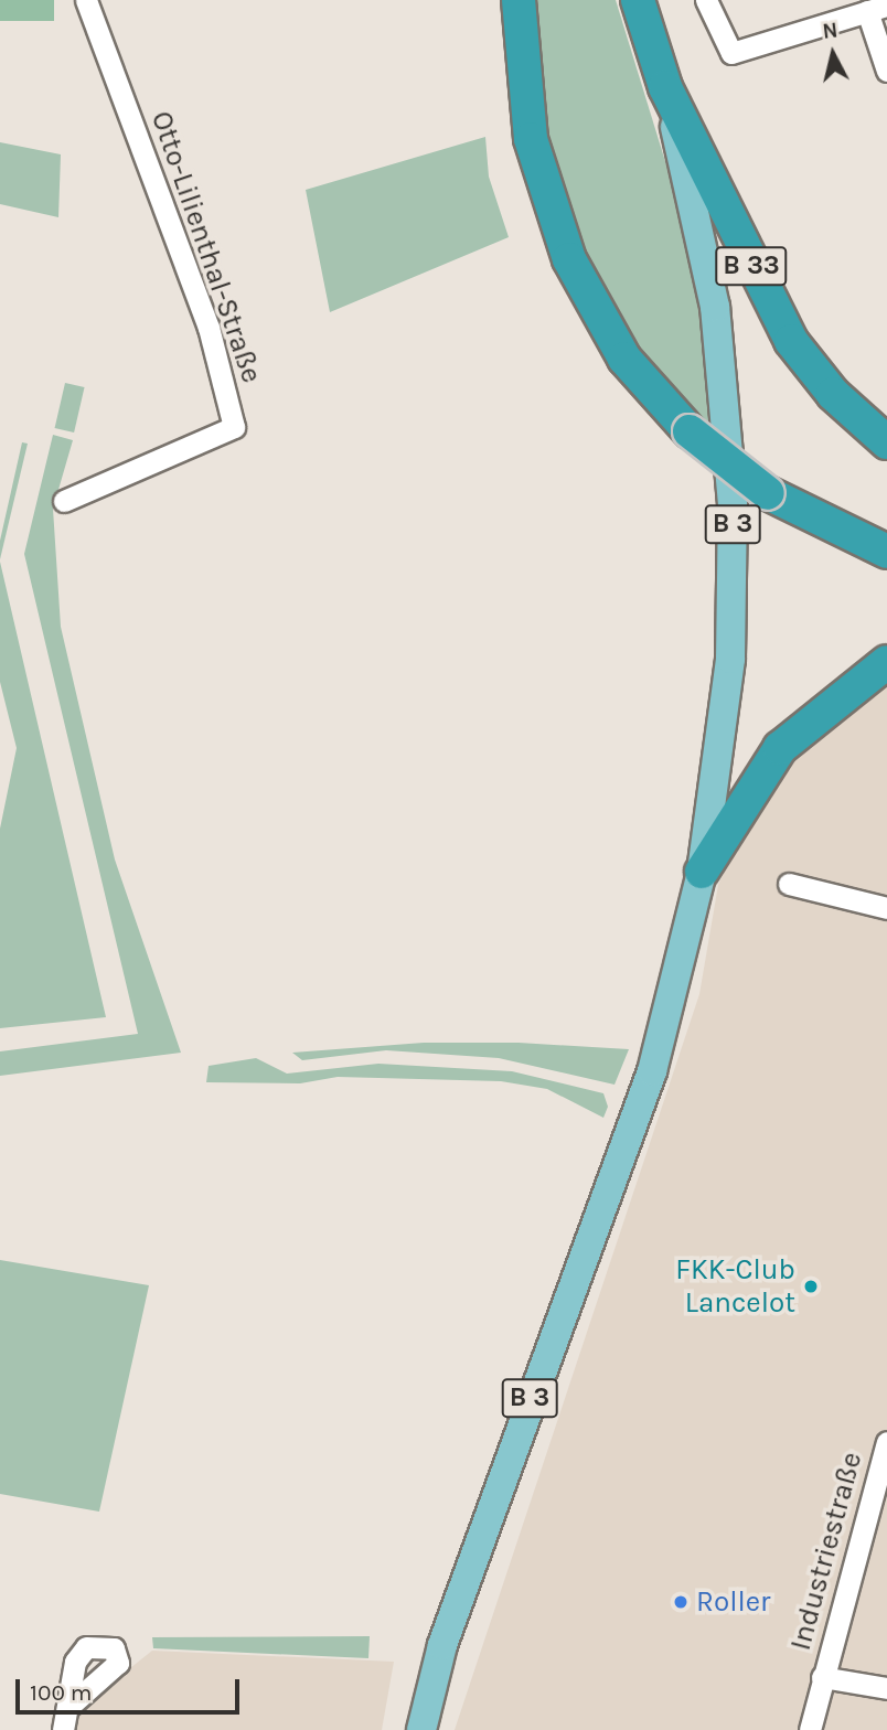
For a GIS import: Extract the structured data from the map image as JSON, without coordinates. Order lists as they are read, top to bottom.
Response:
{
  "streets": {
    "highway": ["B 33", "B 3"],
    "street": ["Otto-Lilienthal-Straße", "Industriestraße"]
  },
  "crossings": [
    ["B 33", "B 3"]
  ],
  "places": ["FKK-Club Lancelot", "Roller"],
  "scale_bar": "100 m",
  "north": "top"
}
